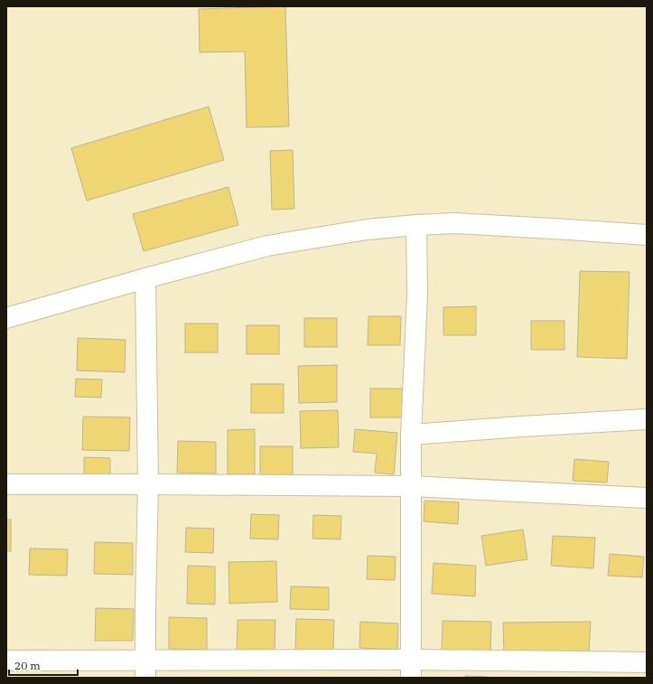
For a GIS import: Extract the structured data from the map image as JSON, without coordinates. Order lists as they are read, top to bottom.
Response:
{
  "scale_bar": "20 m"
}
